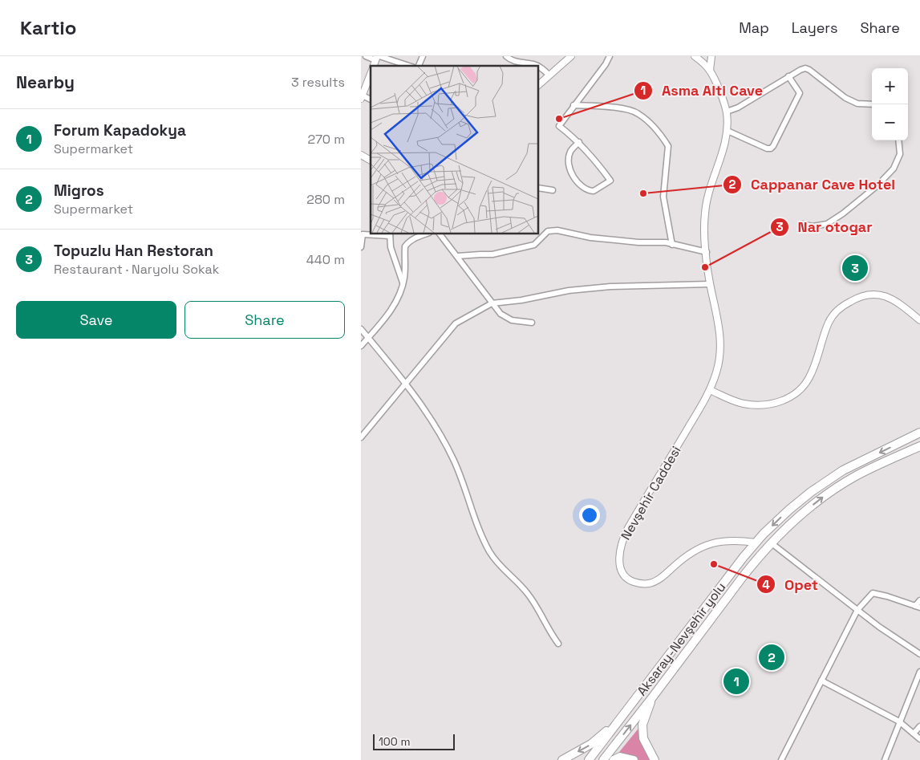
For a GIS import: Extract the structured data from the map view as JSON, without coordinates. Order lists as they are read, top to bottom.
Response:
{
  "streets": {
    "highway": ["Aksaray-Nevşehir yolu"],
    "street": ["Nevşehir Caddesi"]
  },
  "crossings": [
    ["Nevşehir Caddesi", "Aksaray-Nevşehir yolu"]
  ],
  "places": [
    "Asma Alti Cave",
    "Cappanar Cave Hotel",
    "Nar otogar",
    "Opet"
  ],
  "scale_bar": "100 m",
  "page": {
    "header": "Kartio",
    "nav": ["Map", "Layers", "Share"],
    "heading": ["Nearby", "3 results"],
    "map_buttons": ["+", "−"],
    "list": [
      {
        "mark": "1",
        "name": "Forum Kapadokya",
        "note": "Supermarket",
        "value": "270 m"
      },
      {
        "mark": "2",
        "name": "Migros",
        "note": "Supermarket",
        "value": "280 m"
      },
      {
        "mark": "3",
        "name": "Topuzlu Han Restoran",
        "note": "Restaurant · Naryolu Sokak",
        "value": "440 m"
      }
    ],
    "pins": ["3", "2", "1"],
    "buttons": ["Save", "Share"],
    "scale": "100 m"
  }
}
